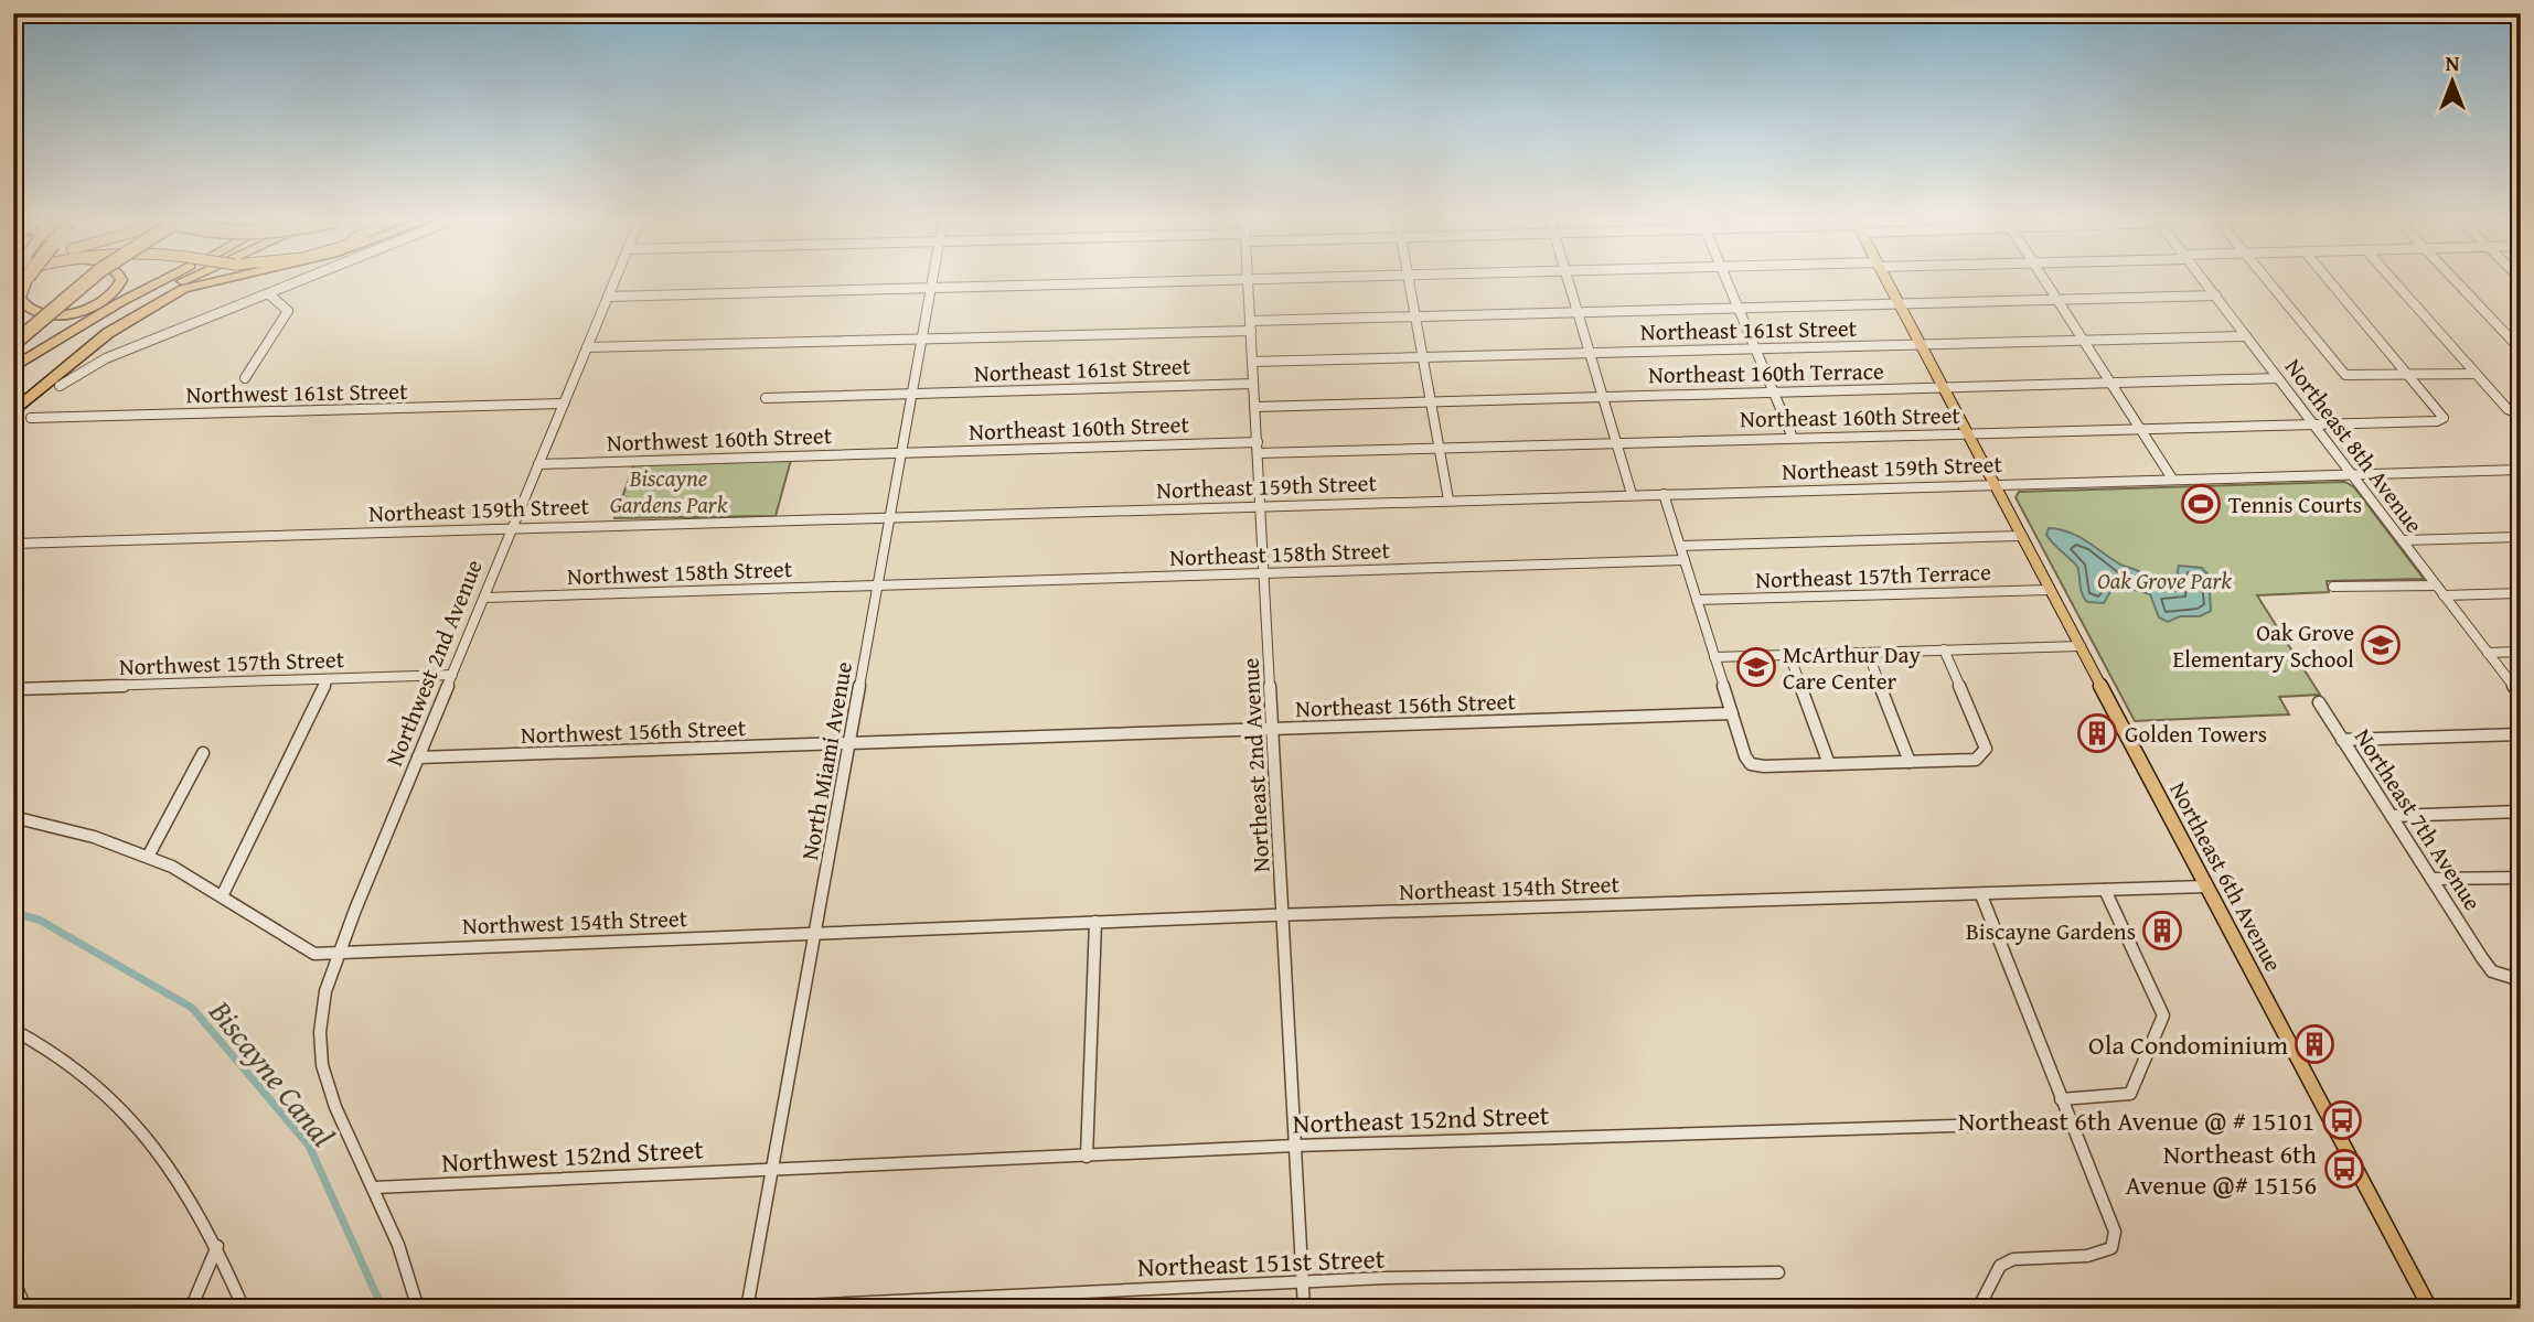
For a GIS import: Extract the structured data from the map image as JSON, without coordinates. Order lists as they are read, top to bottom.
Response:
{
  "streets": {
    "main road": ["Northeast 6th Avenue"],
    "street": [
      "Northeast 161st Street",
      "Northeast 160th Terrace",
      "Northwest 161st Street",
      "Northeast 160th Street",
      "Northwest 160th Street",
      "Northeast 8th Avenue",
      "Northeast 159th Street",
      "Northeast 158th Street",
      "Northwest 158th Street",
      "Northeast 157th Terrace",
      "Northwest 157th Street",
      "Northwest 2nd Avenue",
      "Northeast 156th Street",
      "Northwest 156th Street",
      "North Miami Avenue",
      "Northeast 2nd Avenue",
      "Northeast 7th Avenue",
      "Northeast 154th Street",
      "Northwest 154th Street",
      "Northeast 152nd Street",
      "Northwest 152nd Street",
      "Northeast 151st Street"
    ]
  },
  "crossings": [
    ["Northeast 161st Street", "Northeast 8th Avenue"],
    ["Northeast 161st Street", "North Miami Avenue"],
    ["Northeast 161st Street", "Northeast 2nd Avenue"],
    ["Northeast 161st Street", "Northeast 6th Avenue"],
    ["Northeast 160th Terrace", "Northeast 8th Avenue"],
    ["Northeast 160th Terrace", "Northeast 2nd Avenue"],
    ["Northeast 160th Terrace", "Northeast 6th Avenue"],
    ["Northwest 161st Street", "Northwest 2nd Avenue"],
    ["Northeast 160th Street", "Northwest 160th Street"],
    ["Northeast 160th Street", "Northeast 8th Avenue"],
    ["Northeast 160th Street", "North Miami Avenue"],
    ["Northeast 160th Street", "Northeast 2nd Avenue"],
    ["Northeast 160th Street", "Northeast 6th Avenue"],
    ["Northwest 160th Street", "Northwest 2nd Avenue"],
    ["Northwest 160th Street", "North Miami Avenue"],
    ["Northeast 8th Avenue", "Northeast 159th Street"],
    ["Northeast 159th Street", "Northwest 2nd Avenue"],
    ["Northeast 159th Street", "North Miami Avenue"],
    ["Northeast 159th Street", "Northeast 2nd Avenue"],
    ["Northeast 159th Street", "Northeast 6th Avenue"],
    ["Northeast 158th Street", "Northwest 158th Street"],
    ["Northeast 158th Street", "North Miami Avenue"],
    ["Northeast 158th Street", "Northeast 2nd Avenue"],
    ["Northwest 158th Street", "Northwest 2nd Avenue"],
    ["Northwest 158th Street", "North Miami Avenue"],
    ["Northeast 157th Terrace", "Northeast 6th Avenue"],
    ["Northwest 157th Street", "Northwest 2nd Avenue"],
    ["Northwest 2nd Avenue", "Northwest 156th Street"],
    ["Northwest 2nd Avenue", "Northwest 154th Street"],
    ["Northwest 2nd Avenue", "Northwest 152nd Street"],
    ["Northeast 156th Street", "Northwest 156th Street"],
    ["Northeast 156th Street", "North Miami Avenue"],
    ["Northeast 156th Street", "Northeast 2nd Avenue"],
    ["Northwest 156th Street", "North Miami Avenue"],
    ["North Miami Avenue", "Northeast 154th Street"],
    ["North Miami Avenue", "Northwest 154th Street"],
    ["North Miami Avenue", "Northeast 152nd Street"],
    ["North Miami Avenue", "Northwest 152nd Street"],
    ["North Miami Avenue", "Northeast 151st Street"],
    ["Northeast 2nd Avenue", "Northeast 154th Street"],
    ["Northeast 2nd Avenue", "Northeast 152nd Street"],
    ["Northeast 2nd Avenue", "Northeast 151st Street"],
    ["Northeast 6th Avenue", "Northeast 154th Street"],
    ["Northeast 154th Street", "Northwest 154th Street"],
    ["Northeast 152nd Street", "Northwest 152nd Street"]
  ],
  "water": ["Biscayne Canal"],
  "parks": ["Biscayne Gardens Park", "Oak Grove Park"],
  "places": {
    "sports": ["Tennis Courts"],
    "school or university": ["Oak Grove Elementary School", "McArthur Day Care Center"],
    "building": ["Golden Towers", "Biscayne Gardens", "Ola Condominium"],
    "bus stop": ["Northeast 6th Avenue @ # 15101", "Northeast 6th Avenue @# 15156"]
  },
  "north": "top"
}
